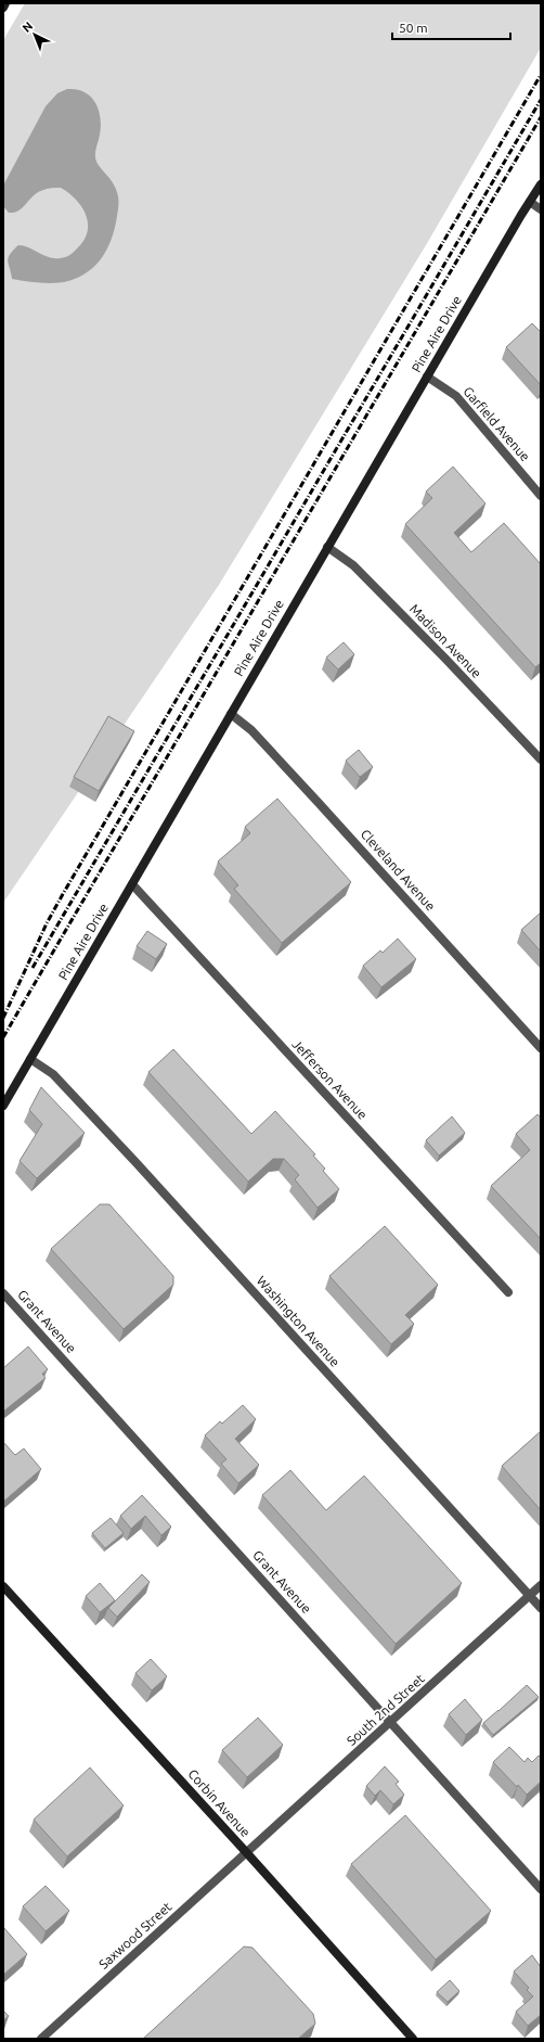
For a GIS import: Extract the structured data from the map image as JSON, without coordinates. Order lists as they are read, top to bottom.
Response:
{
  "streets": {
    "street": [
      "Pine Aire Drive",
      "Garfield Avenue",
      "Madison Avenue",
      "Cleveland Avenue",
      "Jefferson Avenue",
      "Grant Avenue",
      "Washington Avenue",
      "South 2nd Street",
      "Corbin Avenue",
      "Saxwood Street"
    ]
  },
  "crossings": [
    ["Pine Aire Drive", "Garfield Avenue"],
    ["Pine Aire Drive", "Madison Avenue"],
    ["Pine Aire Drive", "Cleveland Avenue"],
    ["Pine Aire Drive", "Jefferson Avenue"],
    ["Pine Aire Drive", "Washington Avenue"],
    ["Grant Avenue", "South 2nd Street"],
    ["Washington Avenue", "South 2nd Street"],
    ["South 2nd Street", "Corbin Avenue"],
    ["South 2nd Street", "Saxwood Street"],
    ["Corbin Avenue", "Saxwood Street"]
  ],
  "scale_bar": "50 m",
  "north": "top left"
}
